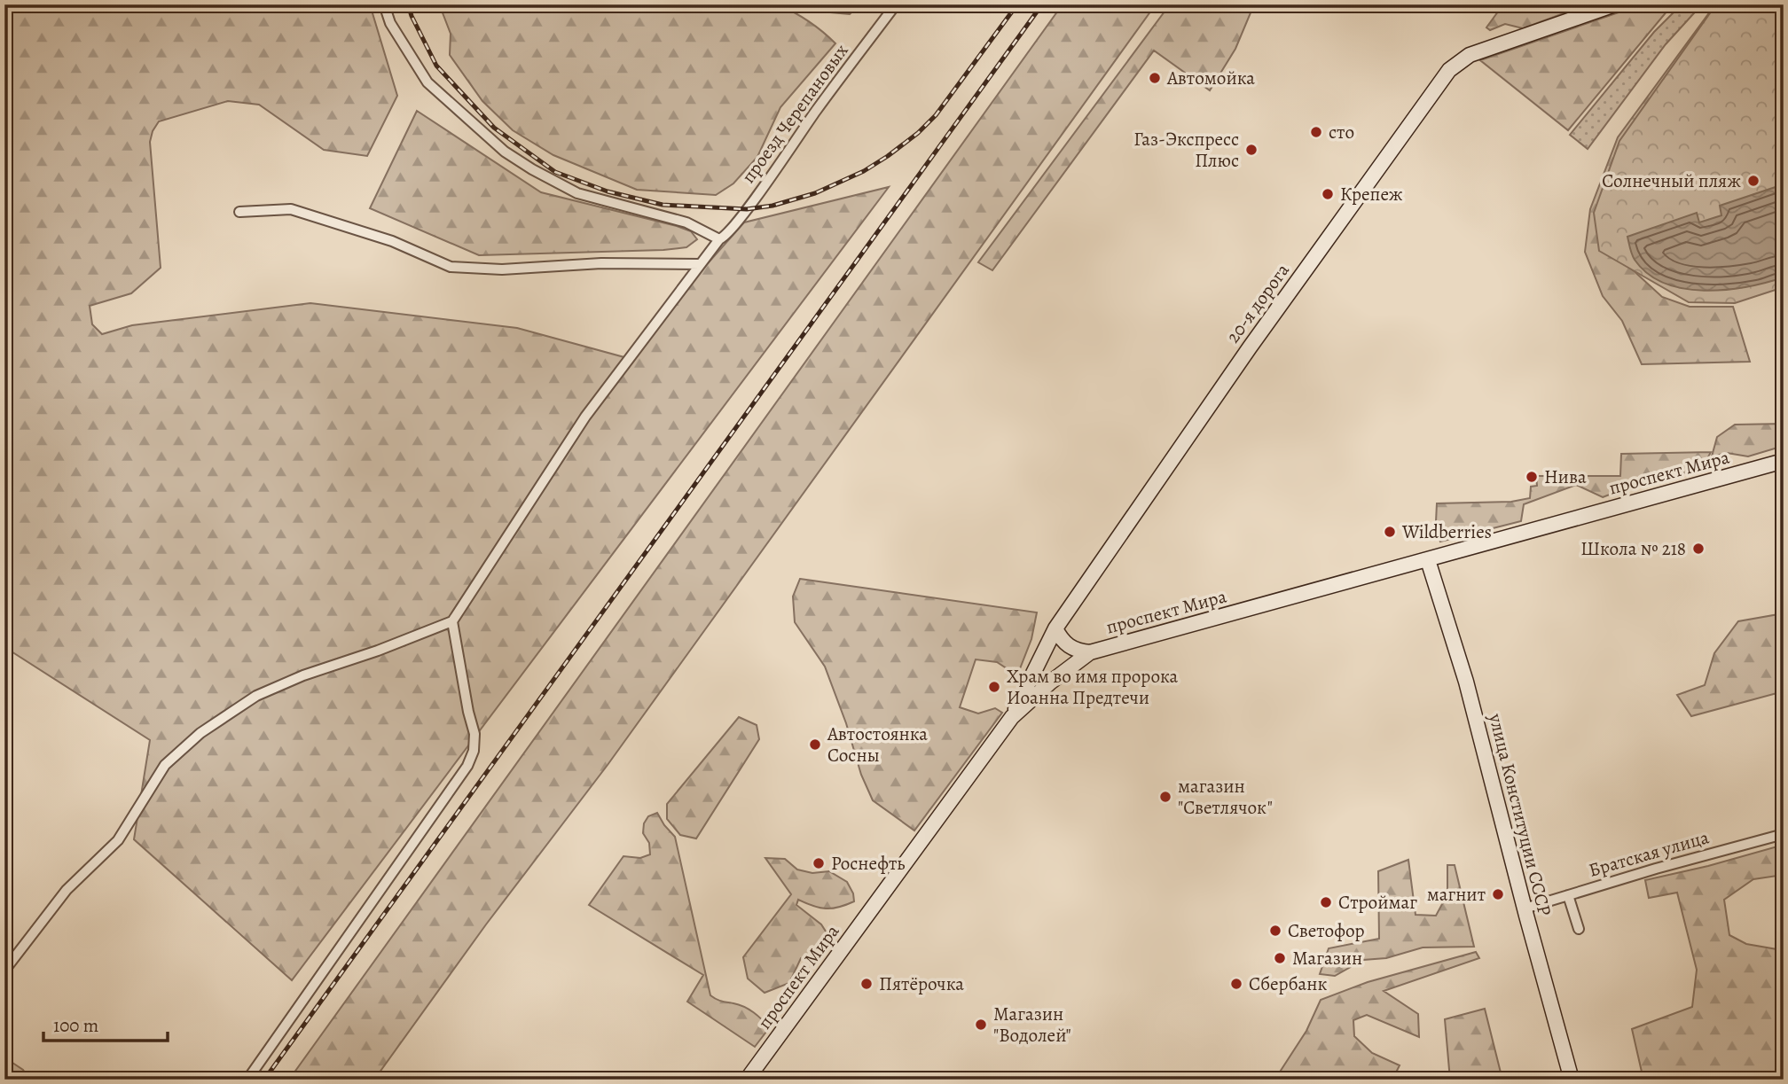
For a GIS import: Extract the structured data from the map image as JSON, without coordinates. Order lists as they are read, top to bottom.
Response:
{
  "streets": {
    "main road": ["20-я дорога", "проспект Мира", "улица Конституции СССР"],
    "street": ["проезд Черепановых", "Братская улица"]
  },
  "crossings": [
    ["20-я дорога", "проспект Мира"],
    ["проспект Мира", "улица Конституции СССР"],
    ["улица Конституции СССР", "Братская улица"]
  ],
  "places": [
    "Автомойка",
    "сто",
    "Газ-Экспресс Плюс",
    "Солнечный пляж",
    "Крепеж",
    "Нива",
    "Wildberries",
    "Школа № 218",
    "Храм во имя пророка Иоанна Предтечи",
    "Автостоянка Сосны",
    "магазин \"Светлячок\"",
    "Роснефть",
    "магнит",
    "Строймаг",
    "Светофор",
    "Магазин",
    "Пятёрочка",
    "Сбербанк",
    "Магазин \"Водолей\""
  ],
  "scale_bar": "100 m"
}
